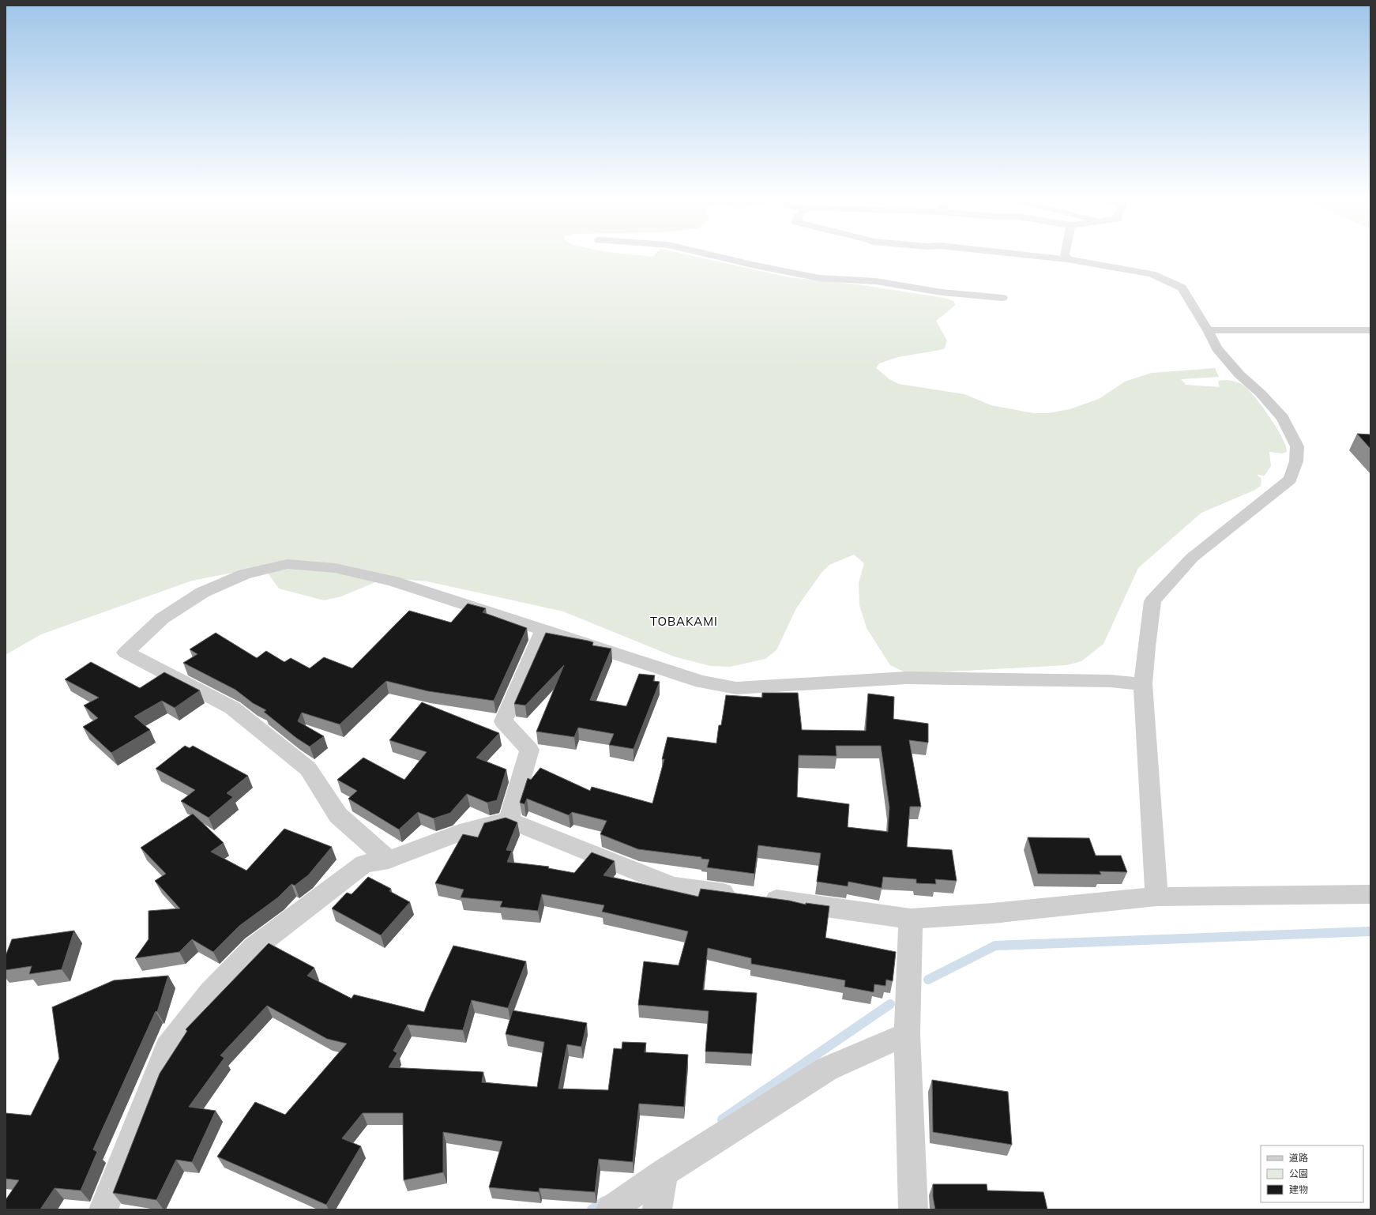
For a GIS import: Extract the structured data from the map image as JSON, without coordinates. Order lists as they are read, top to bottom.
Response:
{
  "districts": ["TOBAKAMI"],
  "legend": ["道路", "公園", "建物"]
}
